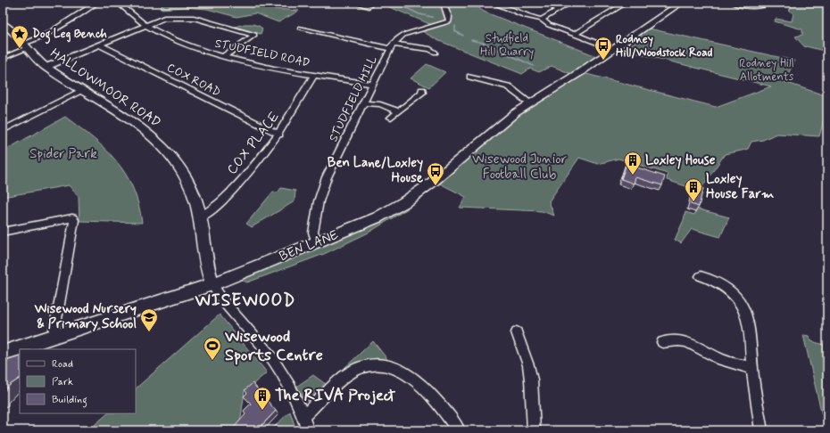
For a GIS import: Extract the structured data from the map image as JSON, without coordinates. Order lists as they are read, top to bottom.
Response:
{
  "streets": {
    "street": [
      "STUDFIELD ROAD",
      "COX ROAD",
      "HALLOWMOOR ROAD",
      "STUDFIELD HILL",
      "COX PLACE",
      "BEN LANE"
    ]
  },
  "crossings": [
    ["STUDFIELD ROAD", "STUDFIELD HILL"],
    ["STUDFIELD ROAD", "COX PLACE"],
    ["COX ROAD", "COX PLACE"],
    ["HALLOWMOOR ROAD", "COX PLACE"],
    ["HALLOWMOOR ROAD", "BEN LANE"],
    ["STUDFIELD HILL", "BEN LANE"]
  ],
  "districts": ["WISEWOOD"],
  "parks": [
    "Studfield Hill Quarry",
    "Rodney Hill Allotments",
    "Spider Park",
    "Wisewood Junior Football Club"
  ],
  "places": {
    "place": ["Dog Leg Bench"],
    "bus stop": ["Rodney Hill/Woodstock Road", "Ben Lane/Loxley House"],
    "building": ["Loxley House", "Loxley House Farm", "The RIVA Project"],
    "school or university": ["Wisewood Nursery & Primary School"],
    "sports": ["Wisewood Sports Centre"]
  },
  "legend": ["Road", "Park", "Building"]
}
